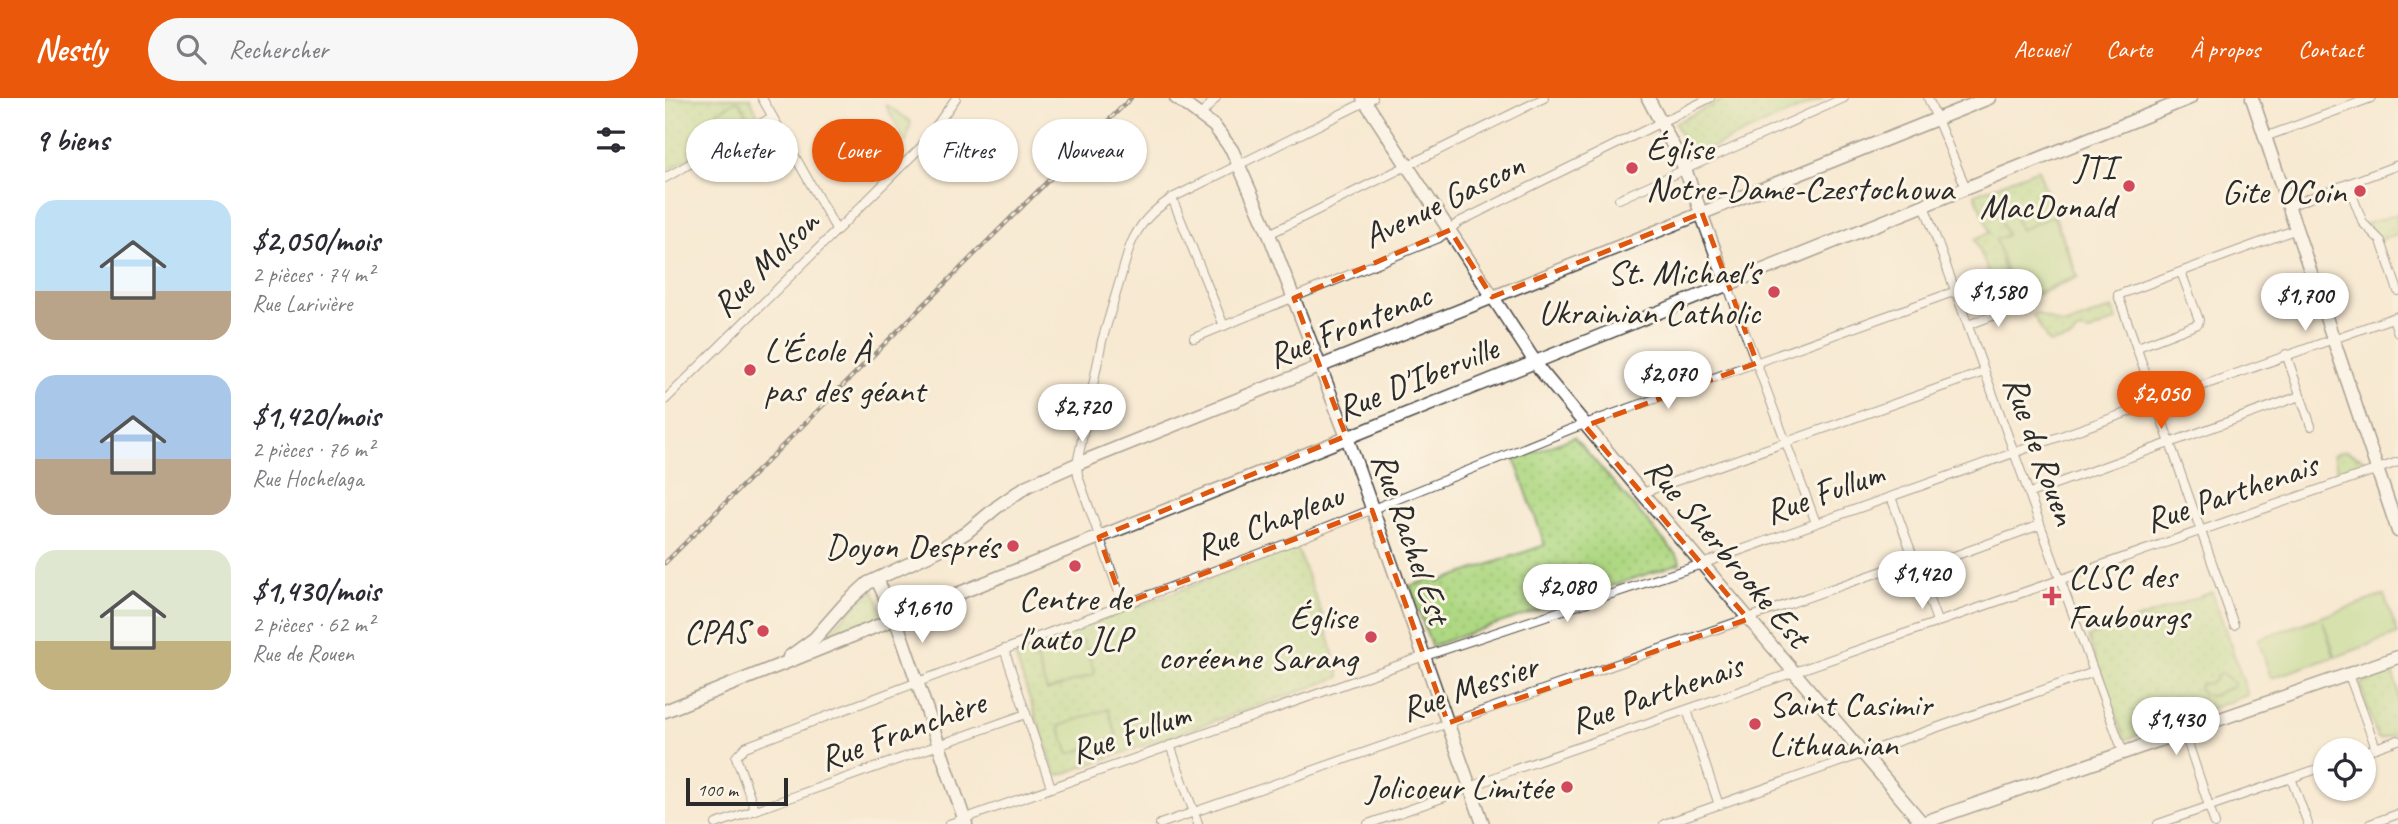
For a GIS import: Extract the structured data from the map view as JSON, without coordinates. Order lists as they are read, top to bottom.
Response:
{
  "streets": {
    "main road": [
      "Rue Frontenac",
      "Rue D'Iberville",
      "Rue Rachel Est",
      "Rue Sherbrooke Est"
    ],
    "street": [
      "Avenue Gascon",
      "Rue Molson",
      "Rue de Rouen",
      "Rue Fullum",
      "Rue Parthenais",
      "Rue Chapleau",
      "Rue Messier",
      "Rue Franchère"
    ]
  },
  "crossings": [
    ["Avenue Gascon", "Rue Rachel Est"],
    ["Avenue Gascon", "Rue Sherbrooke Est"],
    ["Rue Frontenac", "Rue D'Iberville"],
    ["Rue Frontenac", "Rue Rachel Est"],
    ["Rue Frontenac", "Rue Sherbrooke Est"],
    ["Rue D'Iberville", "Rue de Rouen"],
    ["Rue D'Iberville", "Rue Rachel Est"],
    ["Rue D'Iberville", "Rue Sherbrooke Est"],
    ["Rue de Rouen", "Rue Fullum"],
    ["Rue de Rouen", "Rue Parthenais"],
    ["Rue de Rouen", "Rue Chapleau"],
    ["Rue Fullum", "Rue Rachel Est"],
    ["Rue Fullum", "Rue Sherbrooke Est"],
    ["Rue Parthenais", "Rue Rachel Est"],
    ["Rue Parthenais", "Rue Sherbrooke Est"],
    ["Rue Chapleau", "Rue Rachel Est"],
    ["Rue Chapleau", "Rue Sherbrooke Est"],
    ["Rue Chapleau", "Rue Franchère"],
    ["Rue Rachel Est", "Rue Messier"],
    ["Rue Sherbrooke Est", "Rue Messier"]
  ],
  "places": {
    "other": [
      "Église Notre-Dame-Czestochowa",
      "JTI MacDonald",
      "Gite OCoin",
      "St. Michael's Ukrainian Catholic",
      "L'École À pas des géant",
      "Doyon Després",
      "Centre de l'auto JLP",
      "CPAS",
      "Église coréenne Sarang",
      "Saint Casimir Lithuanian",
      "Jolicoeur Limitée"
    ],
    "health": ["CLSC des Faubourgs"]
  },
  "scale_bar": "100 m",
  "page": {
    "header": "Nestly",
    "search": "Rechercher",
    "nav": [
      "Accueil",
      "Carte",
      "À propos",
      "Contact"
    ],
    "heading": "9 biens",
    "chip": [
      "Acheter",
      "Louer",
      "Filtres",
      "Nouveau"
    ],
    "list": [
      {
        "name": "$2,050/mois",
        "note": "2 pièces · 74 m² · Rue Larivière"
      },
      {
        "name": "$1,420/mois",
        "note": "2 pièces · 76 m² · Rue Hochelaga"
      },
      {
        "name": "$1,430/mois",
        "note": "2 pièces · 62 m² · Rue de Rouen"
      }
    ],
    "price": [
      "$1,580",
      "$1,700",
      "$2,070",
      "$2,050",
      "$2,720",
      "$1,420",
      "$2,080",
      "$1,610",
      "$1,430"
    ],
    "scale": "100 m"
  }
}
